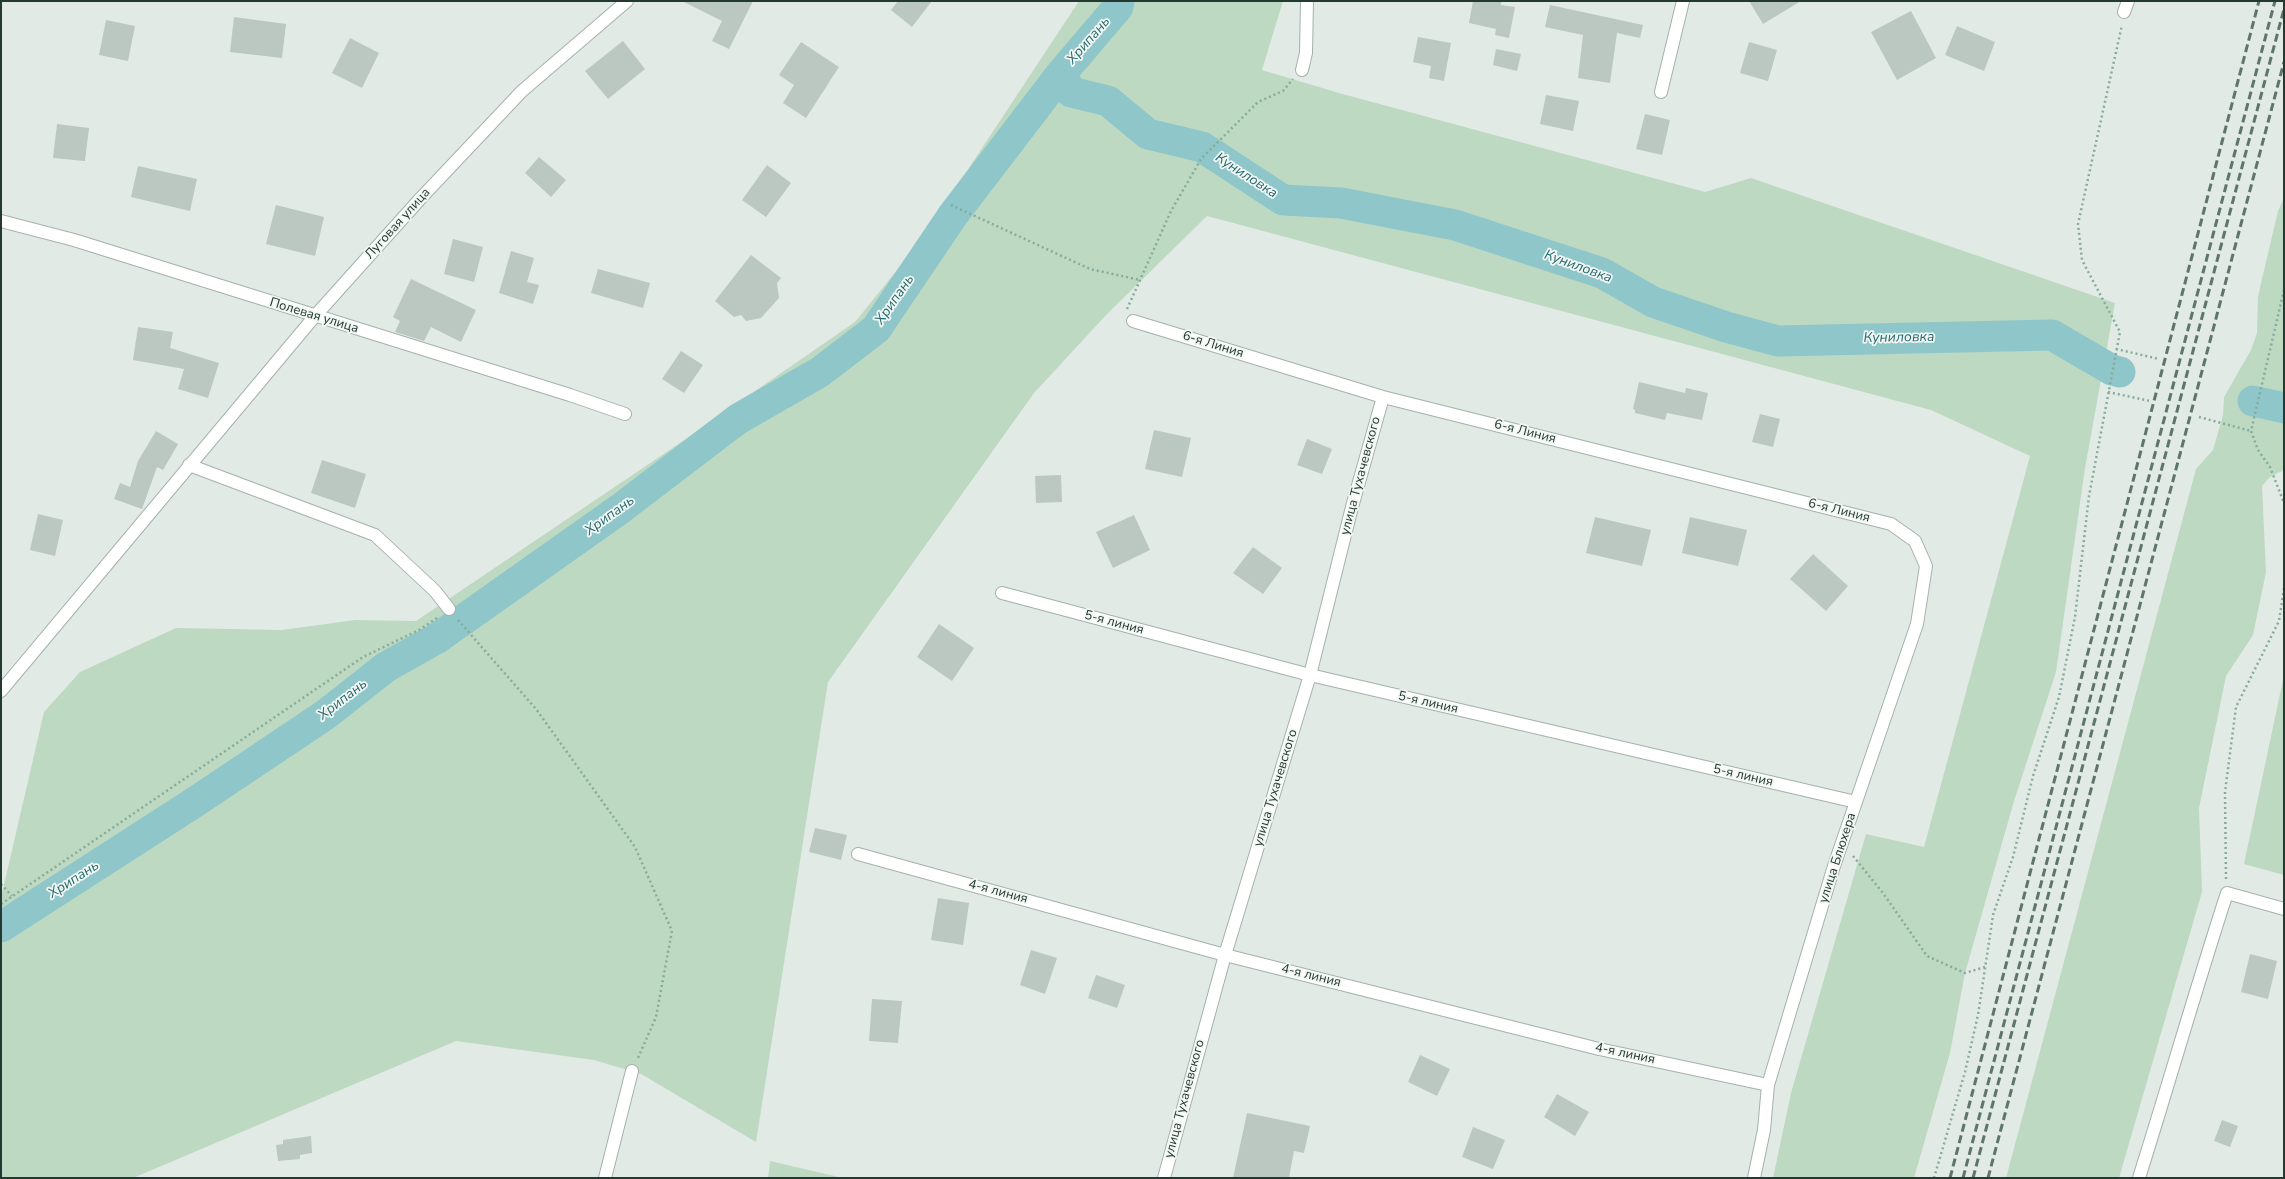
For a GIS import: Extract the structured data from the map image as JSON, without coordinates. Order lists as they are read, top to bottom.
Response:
{
  "streets": {
    "street": [
      "Луговая улица",
      "Полевая улица",
      "6-я Линия",
      "улица Тухачевского",
      "5-я линия",
      "улица Блюхера",
      "4-я линия"
    ]
  },
  "crossings": [
    ["Луговая улица", "Полевая улица"],
    ["6-я Линия", "улица Тухачевского"],
    ["6-я Линия", "улица Блюхера"],
    ["улица Тухачевского", "5-я линия"],
    ["улица Тухачевского", "4-я линия"],
    ["5-я линия", "улица Блюхера"],
    ["улица Блюхера", "4-я линия"]
  ],
  "water": ["Хрипань", "Куниловка"]
}
